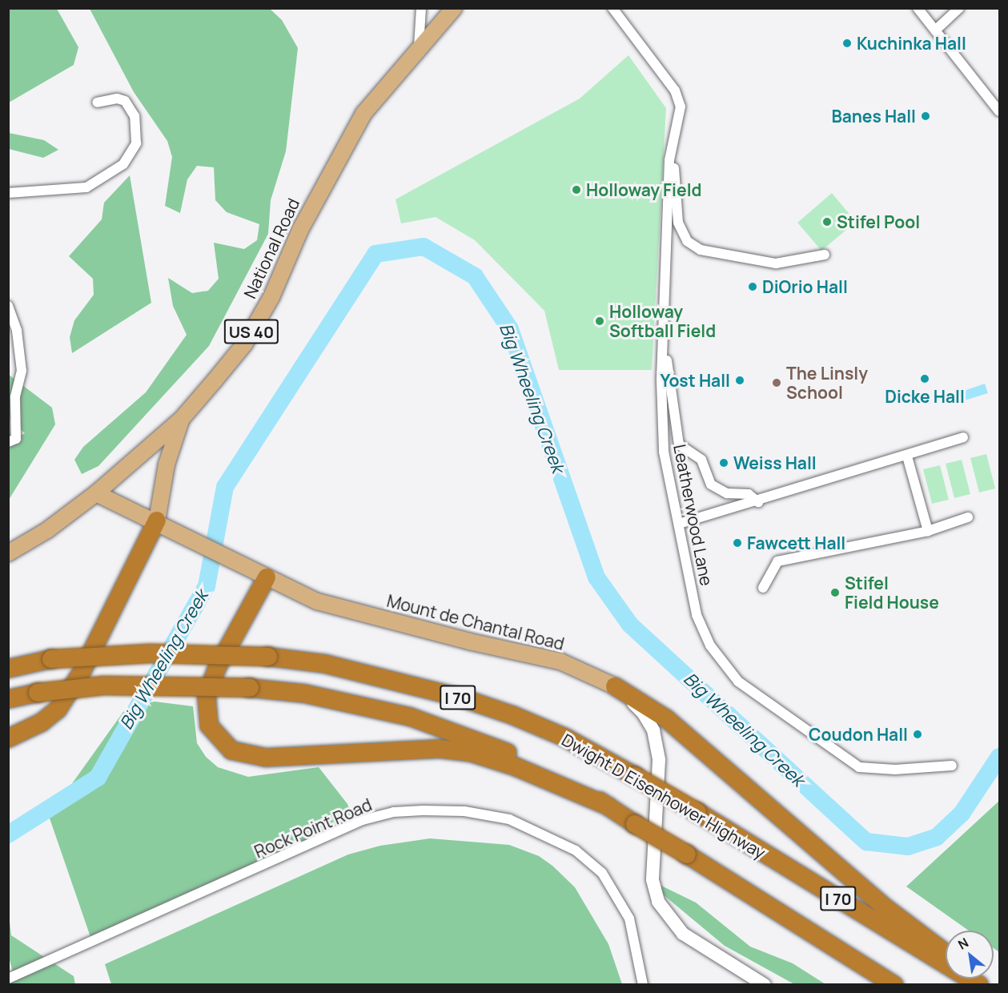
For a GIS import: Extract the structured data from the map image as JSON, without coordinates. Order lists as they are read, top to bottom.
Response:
{
  "streets": {
    "highway": ["I 70", "Dwight D Eisenhower Highway"],
    "main road": ["National Road", "US 40", "Mount de Chantal Road"],
    "street": ["Leatherwood Lane", "Rock Point Road"]
  },
  "crossings": [
    ["National Road", "Mount de Chantal Road"]
  ],
  "water": ["Big Wheeling Creek"],
  "places": [
    "Kuchinka Hall",
    "Banes Hall",
    "Holloway Field",
    "Stifel Pool",
    "DiOrio Hall",
    "Holloway Softball Field",
    "Dicke Hall",
    "Yost Hall",
    "The Linsly School",
    "Weiss Hall",
    "Fawcett Hall",
    "Stifel Field House",
    "Coudon Hall"
  ],
  "north": "top left"
}
